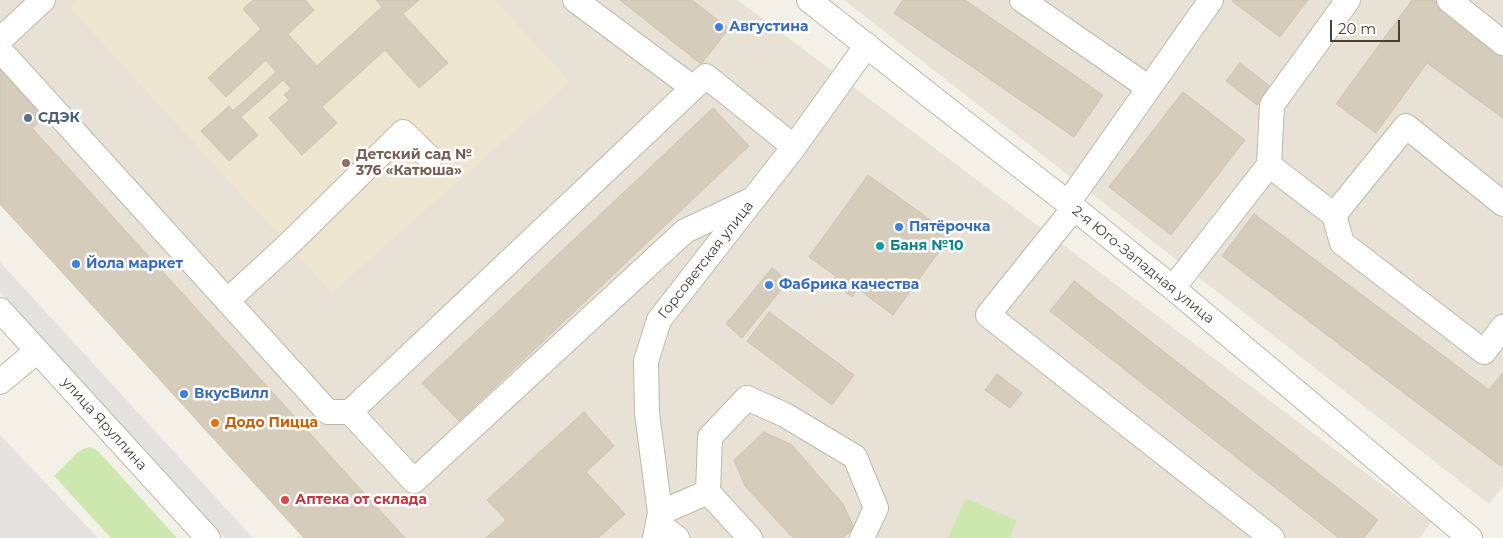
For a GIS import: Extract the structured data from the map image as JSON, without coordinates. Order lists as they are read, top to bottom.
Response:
{
  "streets": {
    "street": ["Горсоветская улица", "2-я Юго-Западная улица", "улица Яруллина"]
  },
  "crossings": [
    ["Горсоветская улица", "2-я Юго-Западная улица"]
  ],
  "places": [
    "Августина",
    "СДЭК",
    "Детский сад № 376 «Катюша»",
    "Пятёрочка",
    "Баня №10",
    "Йола маркет",
    "Фабрика качества",
    "ВкусВилл",
    "Додо Пицца",
    "Аптека от склада"
  ],
  "scale_bar": "20 m"
}
